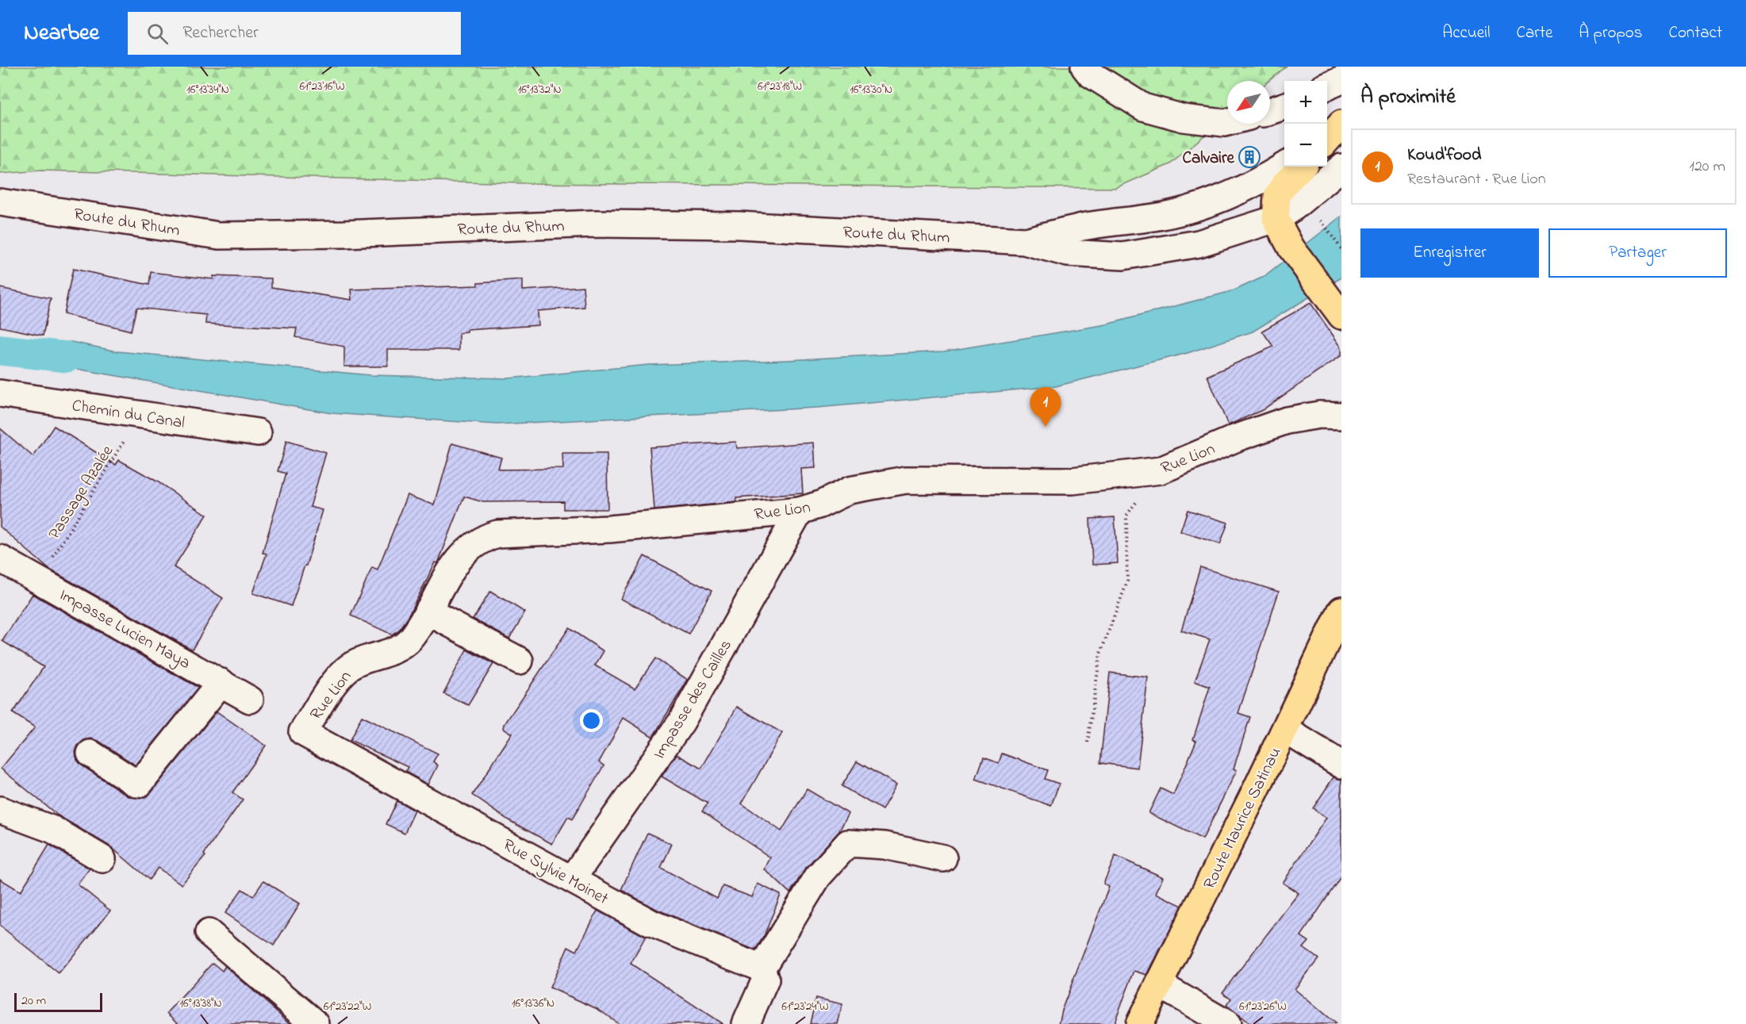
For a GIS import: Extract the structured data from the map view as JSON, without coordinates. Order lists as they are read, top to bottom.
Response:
{
  "streets": {
    "main road": ["Route Maurice Satinau"],
    "street": [
      "Route du Rhum",
      "Chemin du Canal",
      "Rue Lion",
      "Impasse Lucien Maya",
      "Impasse des Cailles",
      "Rue Sylvie Moinet"
    ],
    "path": ["Passage Azalée"]
  },
  "crossings": [
    ["Chemin du Canal", "Passage Azalée"],
    ["Rue Lion", "Impasse des Cailles"],
    ["Rue Lion", "Rue Sylvie Moinet"],
    ["Passage Azalée", "Impasse Lucien Maya"],
    ["Impasse des Cailles", "Rue Sylvie Moinet"]
  ],
  "places": {
    "building": ["Calvaire"]
  },
  "scale_bar": "20 m",
  "north": "bottom left",
  "page": {
    "header": "Nearbee",
    "search": "Rechercher",
    "nav": [
      "Accueil",
      "Carte",
      "À propos",
      "Contact"
    ],
    "heading": "À proximité",
    "map_buttons": ["+", "−"],
    "list": [
      {
        "mark": "1",
        "name": "Koud'food",
        "note": "Restaurant · Rue Lion",
        "value": "120 m"
      }
    ],
    "buttons": ["Enregistrer", "Partager"],
    "pins": "1",
    "scale": "20 m"
  },
  "coordinates": [
    "61°23'16\"W",
    "61°23'18\"W",
    "16°13'34\"N",
    "16°13'32\"N",
    "16°13'30\"N",
    "16°13'38\"N",
    "16°13'36\"N",
    "61°23'22\"W",
    "61°23'24\"W",
    "61°23'26\"W"
  ]
}
